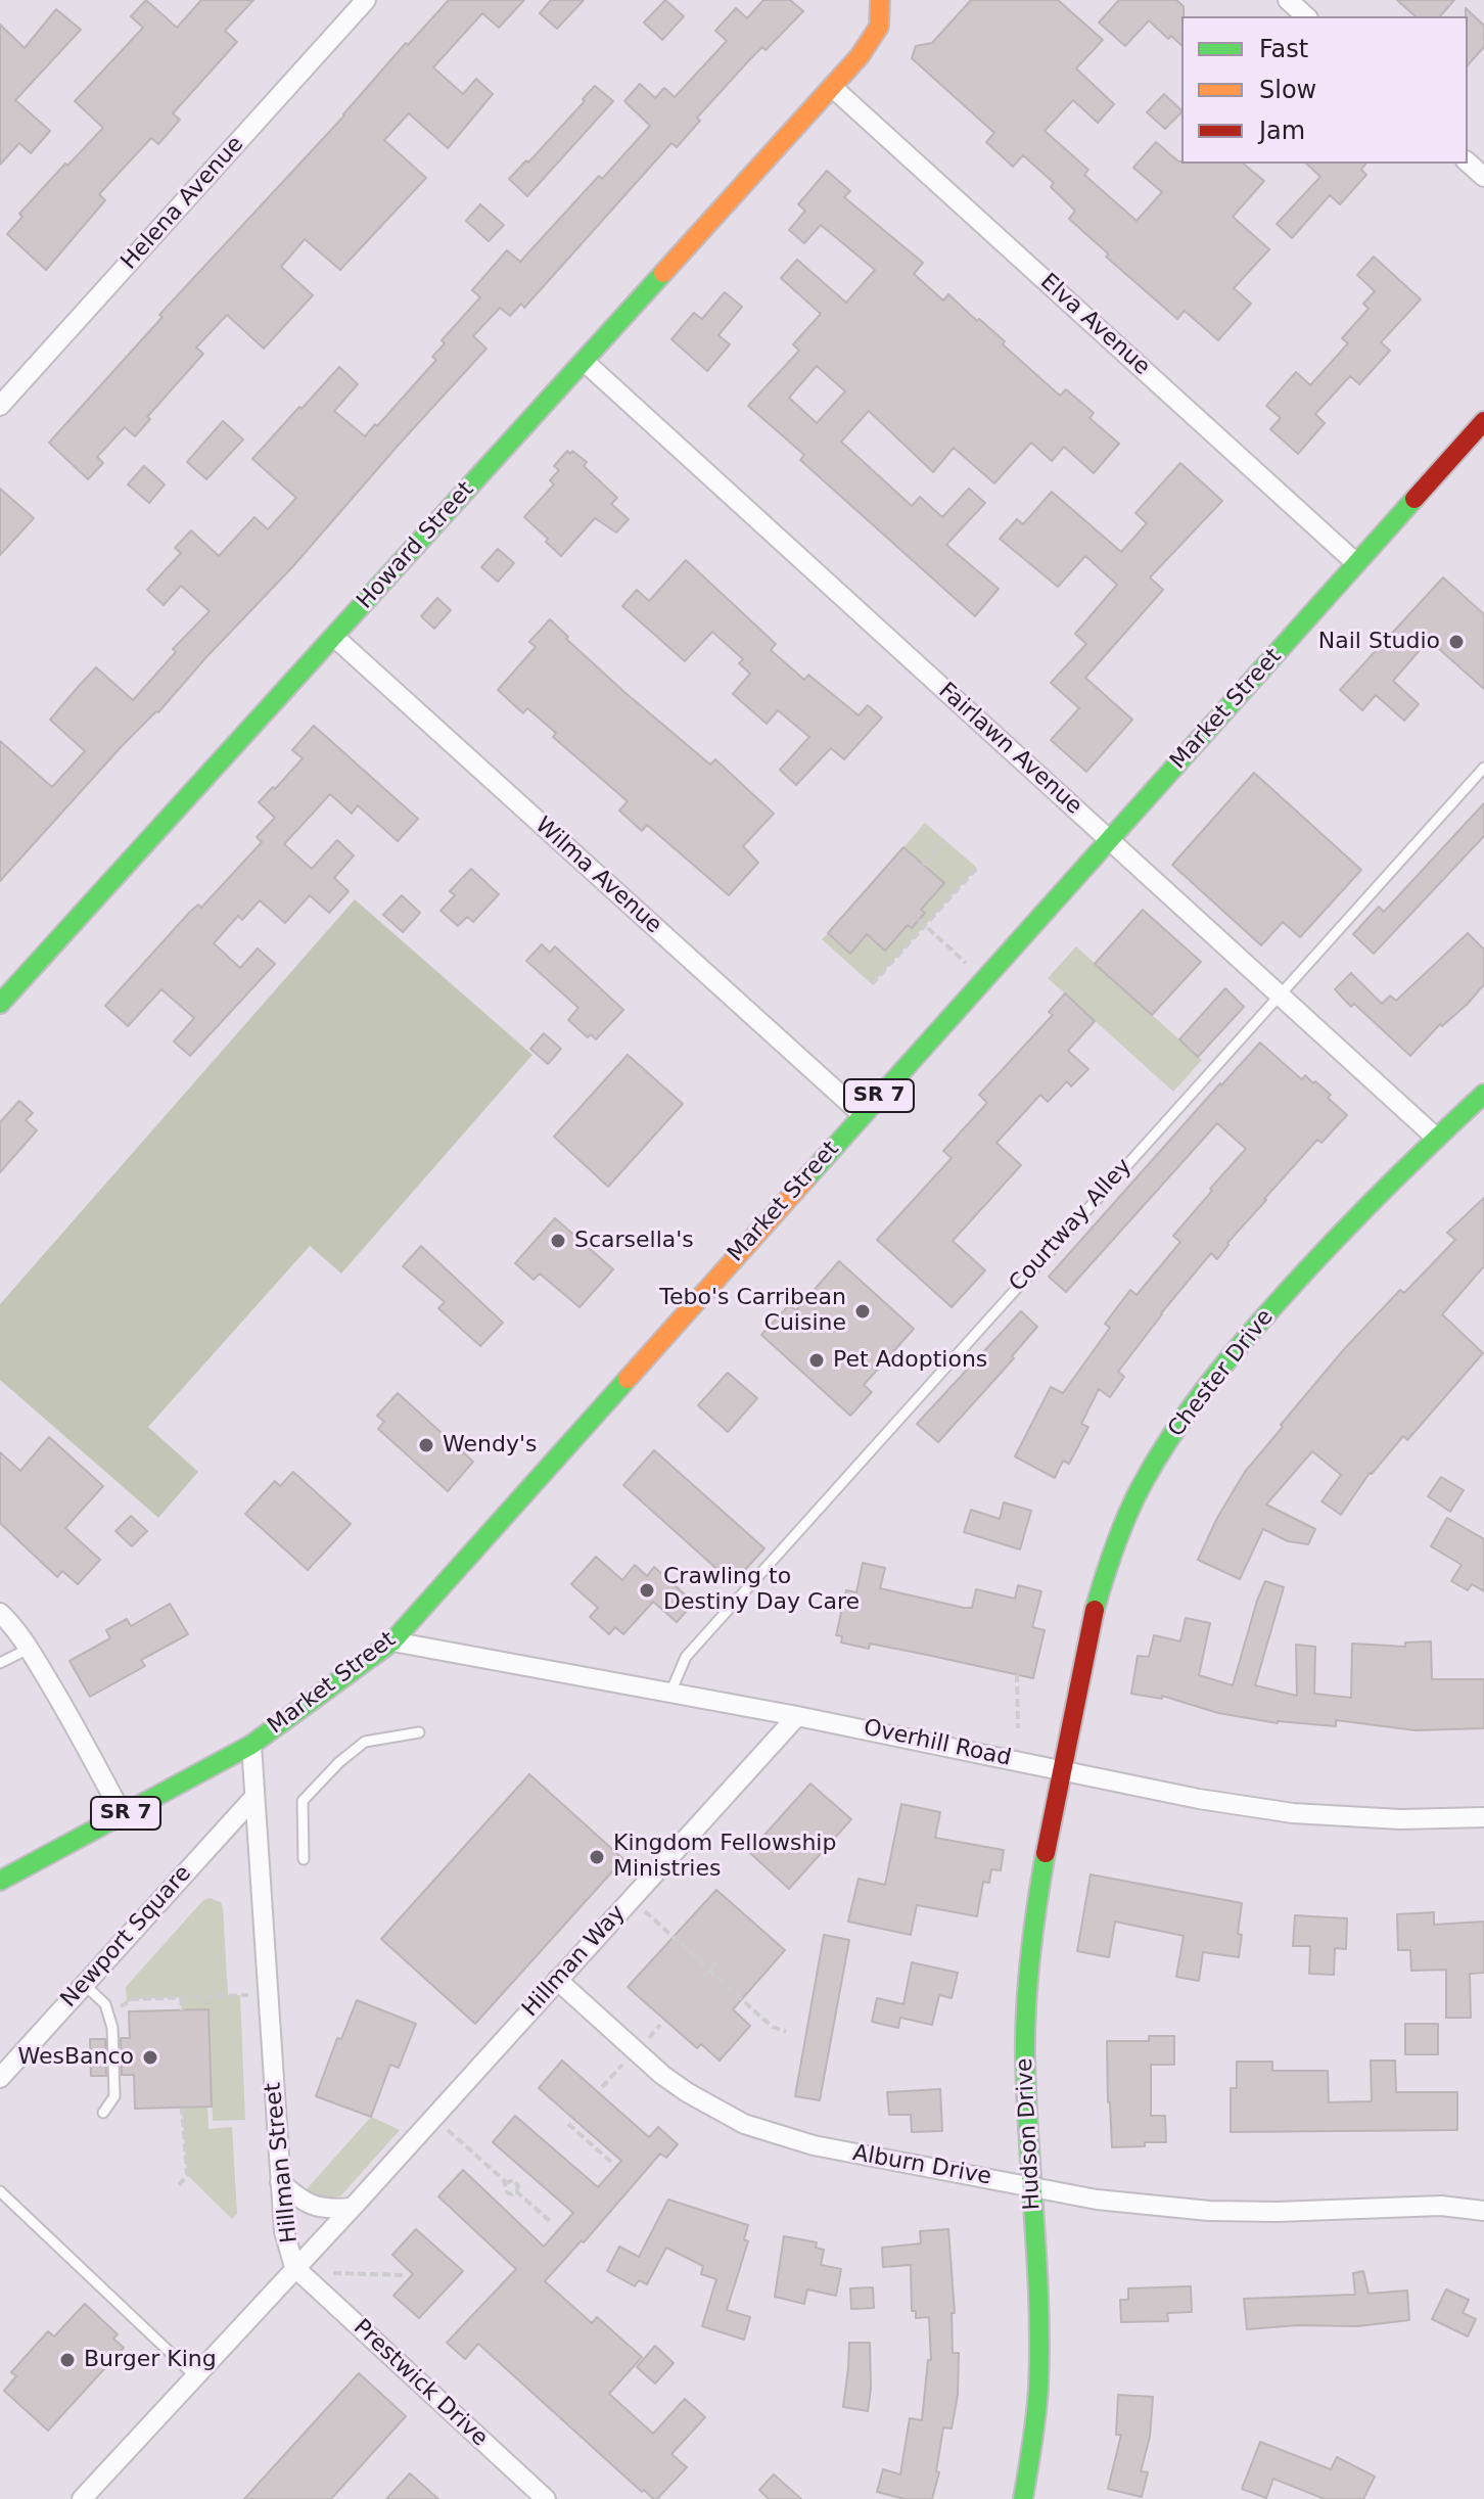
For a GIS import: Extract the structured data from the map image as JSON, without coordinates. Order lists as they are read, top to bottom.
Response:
{
  "streets": {
    "street": [
      "Helena Avenue",
      "Elva Avenue",
      "Howard Street",
      "Market Street",
      "Fairlawn Avenue",
      "Wilma Avenue",
      "SR 7",
      "Chester Drive",
      "Overhill Road",
      "Newport Square",
      "Hillman Way",
      "Hudson Drive",
      "Hillman Street",
      "Alburn Drive",
      "Prestwick Drive"
    ],
    "lane": ["Courtway Alley"]
  },
  "crossings": [
    ["Elva Avenue", "Howard Street"],
    ["Elva Avenue", "Market Street"],
    ["Howard Street", "Fairlawn Avenue"],
    ["Howard Street", "Wilma Avenue"],
    ["Market Street", "Fairlawn Avenue"],
    ["Market Street", "Wilma Avenue"],
    ["Market Street", "Overhill Road"],
    ["Market Street", "Hillman Street"],
    ["Fairlawn Avenue", "Courtway Alley"],
    ["Fairlawn Avenue", "Chester Drive"],
    ["Courtway Alley", "Overhill Road"],
    ["Chester Drive", "Overhill Road"],
    ["Chester Drive", "Hudson Drive"],
    ["Overhill Road", "Hillman Way"],
    ["Overhill Road", "Hudson Drive"],
    ["Newport Square", "Hillman Street"],
    ["Hillman Way", "Hillman Street"],
    ["Hillman Way", "Alburn Drive"],
    ["Hillman Way", "Prestwick Drive"],
    ["Hudson Drive", "Alburn Drive"],
    ["Hillman Street", "Prestwick Drive"]
  ],
  "places": [
    "Nail Studio",
    "Scarsella's",
    "Tebo's Carribean Cuisine",
    "Pet Adoptions",
    "Wendy's",
    "Crawling to Destiny Day Care",
    "Kingdom Fellowship Ministries",
    "WesBanco",
    "Burger King"
  ],
  "legend": ["Fast", "Slow", "Jam"]
}
